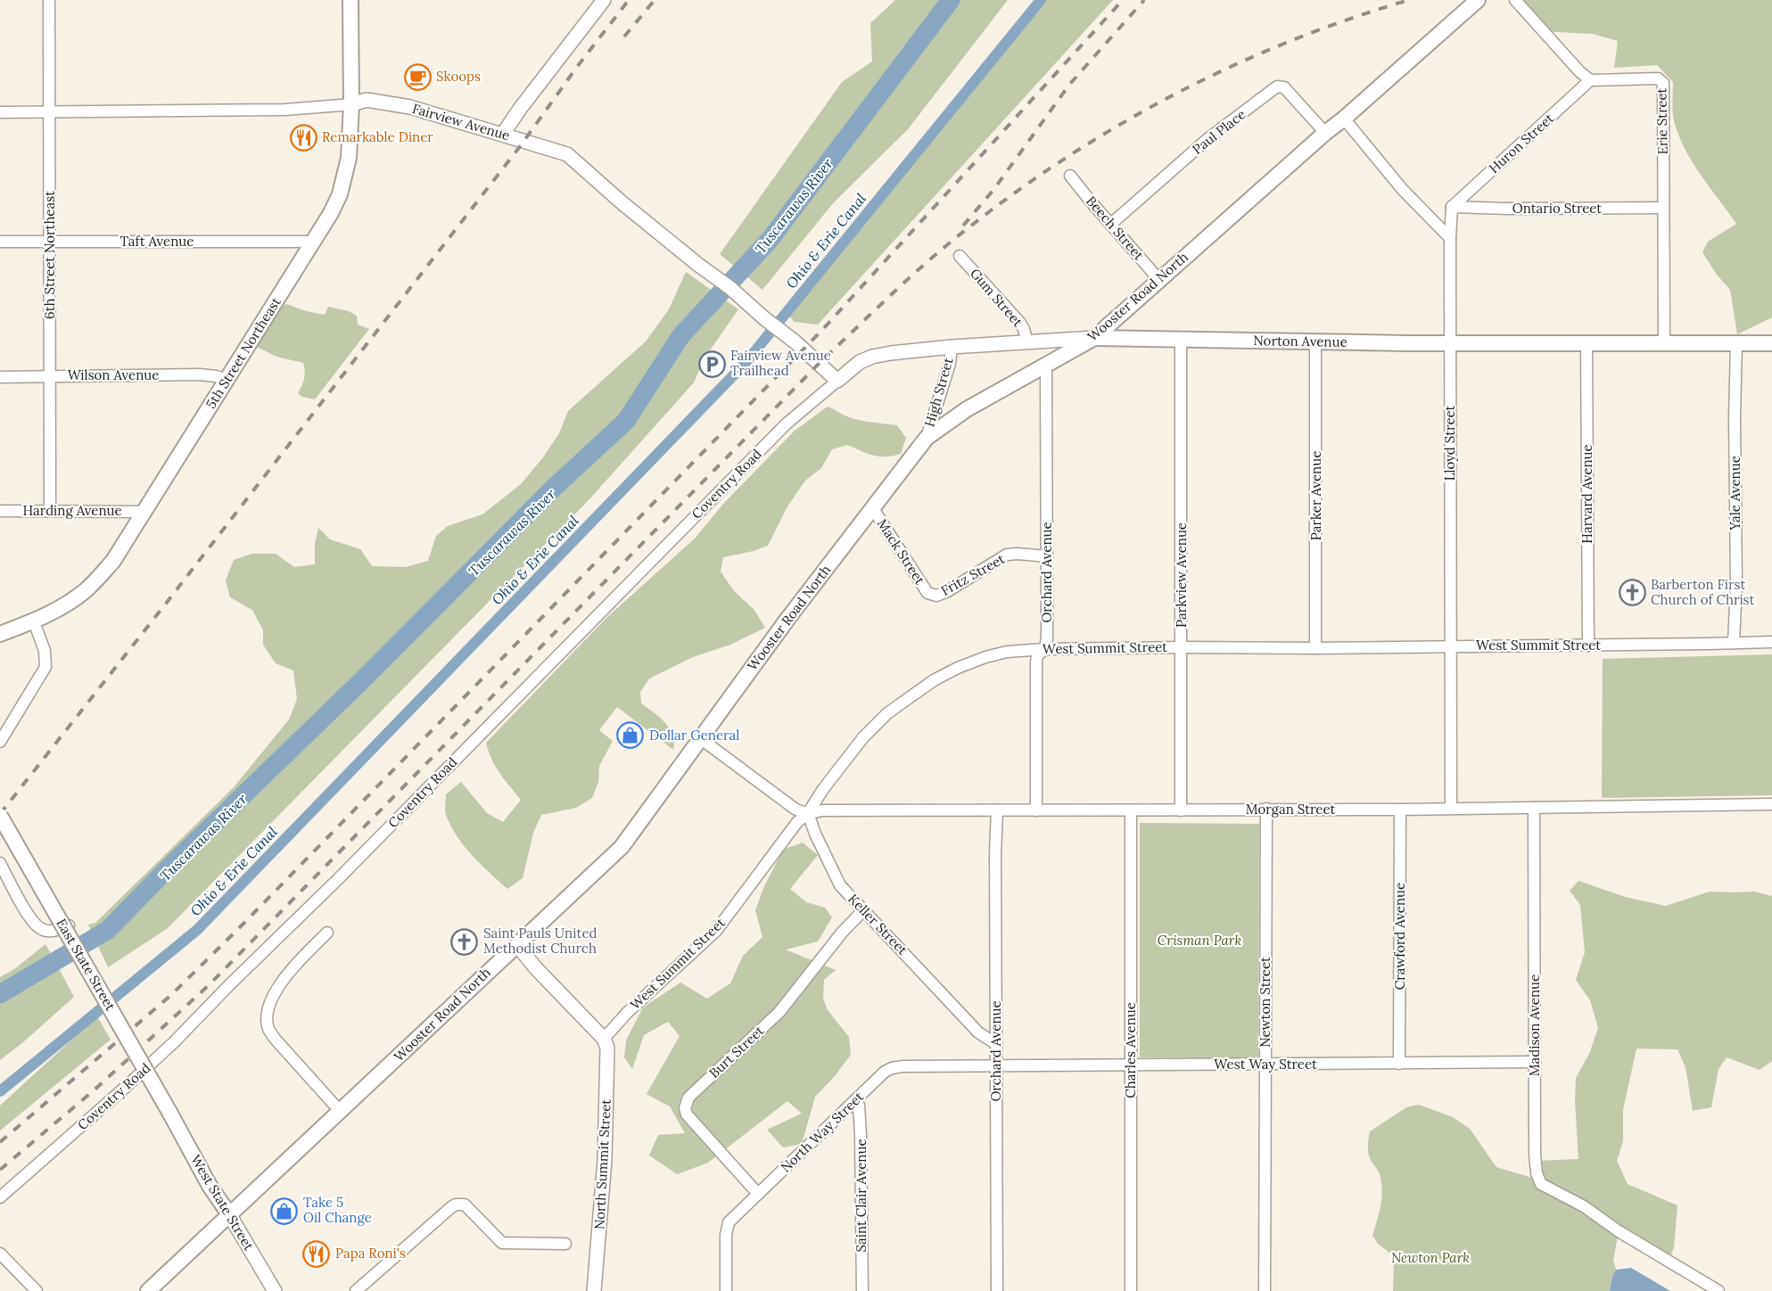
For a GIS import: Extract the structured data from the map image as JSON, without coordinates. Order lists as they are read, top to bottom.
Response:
{
  "streets": {
    "main road": [
      "Wooster Road North",
      "Norton Avenue",
      "5th Street Northeast",
      "East State Street",
      "West State Street"
    ],
    "street": [
      "Erie Street",
      "Fairview Avenue",
      "Paul Place",
      "Huron Street",
      "Ontario Street",
      "Beech Street",
      "Taft Avenue",
      "6th Street Northeast",
      "Gum Street",
      "Wilson Avenue",
      "High Street",
      "Lloyd Street",
      "Coventry Road",
      "Yale Avenue",
      "Harvard Avenue",
      "Parker Avenue",
      "Harding Avenue",
      "Mack Street",
      "Orchard Avenue",
      "Fritz Street",
      "Parkview Avenue",
      "West Summit Street",
      "Morgan Street",
      "Keller Street",
      "Crawford Avenue",
      "Newton Street",
      "Madison Avenue",
      "Charles Avenue",
      "Burt Street",
      "West Way Street",
      "North Way Street",
      "North Summit Street",
      "Saint Clair Avenue"
    ]
  },
  "crossings": [
    ["Erie Street", "Huron Street"],
    ["Erie Street", "Ontario Street"],
    ["Erie Street", "Norton Avenue"],
    ["Fairview Avenue", "6th Street Northeast"],
    ["Fairview Avenue", "Norton Avenue"],
    ["Fairview Avenue", "5th Street Northeast"],
    ["Fairview Avenue", "Coventry Road"],
    ["Paul Place", "Beech Street"],
    ["Paul Place", "Wooster Road North"],
    ["Huron Street", "Ontario Street"],
    ["Huron Street", "Lloyd Street"],
    ["Ontario Street", "Lloyd Street"],
    ["Beech Street", "Wooster Road North"],
    ["Taft Avenue", "6th Street Northeast"],
    ["Taft Avenue", "5th Street Northeast"],
    ["6th Street Northeast", "Wilson Avenue"],
    ["6th Street Northeast", "Harding Avenue"],
    ["Wooster Road North", "Norton Avenue"],
    ["Wooster Road North", "High Street"],
    ["Wooster Road North", "Mack Street"],
    ["Wooster Road North", "Orchard Avenue"],
    ["Wooster Road North", "West State Street"],
    ["Gum Street", "Norton Avenue"],
    ["Norton Avenue", "High Street"],
    ["Norton Avenue", "Lloyd Street"],
    ["Norton Avenue", "Coventry Road"],
    ["Norton Avenue", "Yale Avenue"],
    ["Norton Avenue", "Harvard Avenue"],
    ["Norton Avenue", "Parker Avenue"],
    ["Norton Avenue", "Parkview Avenue"],
    ["5th Street Northeast", "Wilson Avenue"],
    ["5th Street Northeast", "Harding Avenue"],
    ["Lloyd Street", "West Summit Street"],
    ["Lloyd Street", "Morgan Street"],
    ["Yale Avenue", "West Summit Street"],
    ["Harvard Avenue", "West Summit Street"],
    ["Parker Avenue", "West Summit Street"],
    ["Mack Street", "Fritz Street"],
    ["Orchard Avenue", "Fritz Street"],
    ["Orchard Avenue", "West Summit Street"],
    ["Orchard Avenue", "Morgan Street"],
    ["Orchard Avenue", "Keller Street"],
    ["Orchard Avenue", "West Way Street"],
    ["Orchard Avenue", "North Way Street"],
    ["Parkview Avenue", "West Summit Street"],
    ["Parkview Avenue", "Morgan Street"],
    ["West Summit Street", "Morgan Street"],
    ["West Summit Street", "Keller Street"],
    ["West Summit Street", "North Summit Street"],
    ["Morgan Street", "Keller Street"],
    ["Morgan Street", "Crawford Avenue"],
    ["Morgan Street", "Newton Street"],
    ["Morgan Street", "Madison Avenue"],
    ["Morgan Street", "Charles Avenue"],
    ["Keller Street", "Burt Street"],
    ["Crawford Avenue", "West Way Street"],
    ["East State Street", "West State Street"],
    ["Newton Street", "West Way Street"],
    ["Madison Avenue", "West Way Street"],
    ["Charles Avenue", "West Way Street"],
    ["Burt Street", "North Way Street"],
    ["West Way Street", "North Way Street"],
    ["North Way Street", "Saint Clair Avenue"]
  ],
  "water": ["Tuscarawas River", "Ohio & Erie Canal"],
  "parks": ["Crisman Park", "Newton Park"],
  "places": {
    "cafe": ["Skoops"],
    "restaurant": ["Remarkable Diner", "Papa Roni's"],
    "parking": ["Fairview Avenue Trailhead"],
    "church": ["Barberton First Church of Christ", "Saint Pauls United Methodist Church"],
    "shop": ["Dollar General", "Take 5 Oil Change"]
  }
}
